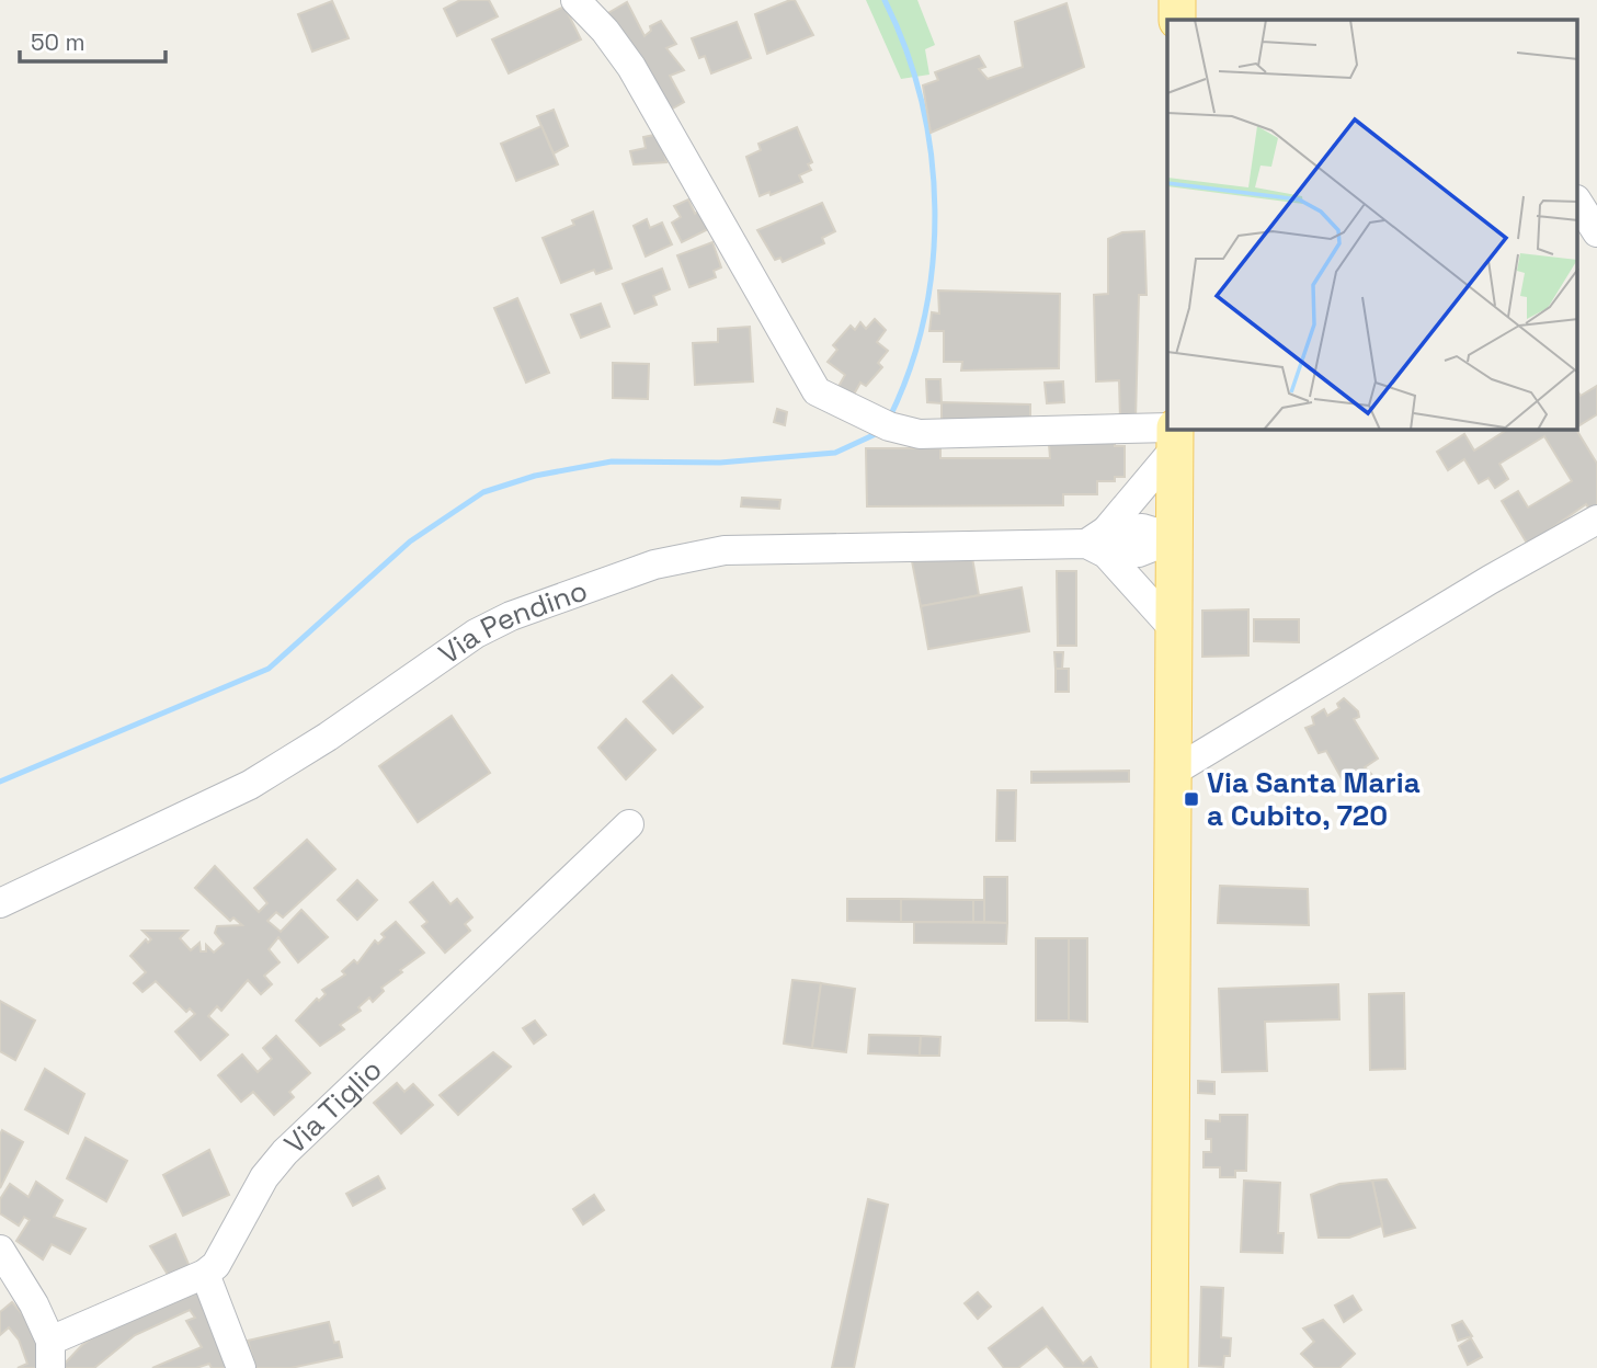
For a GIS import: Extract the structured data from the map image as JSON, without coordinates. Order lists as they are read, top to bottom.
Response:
{
  "streets": {
    "street": ["Via Pendino", "Via Tiglio"]
  },
  "places": {
    "transit": ["Via Santa Maria a Cubito, 720"]
  },
  "scale_bar": "50 m"
}
